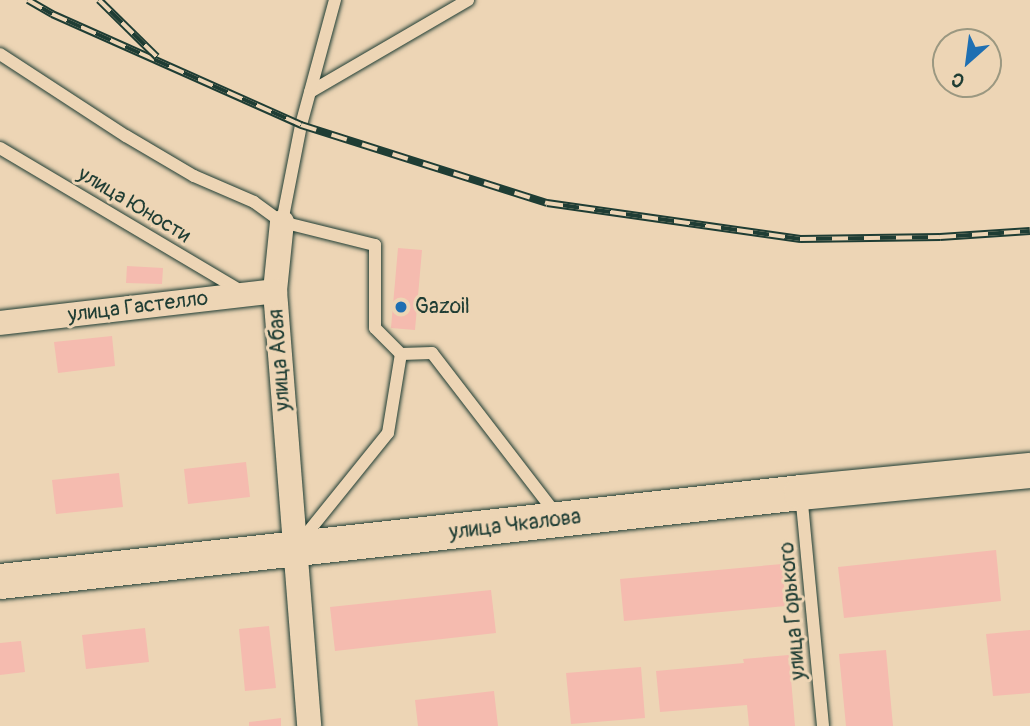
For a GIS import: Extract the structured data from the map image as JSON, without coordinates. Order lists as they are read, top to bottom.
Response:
{
  "streets": {
    "main road": ["улица Чкалова"],
    "street": ["улица Гастелло", "улица Абая"],
    "lane": ["улица Юности", "улица Горького"]
  },
  "crossings": [
    ["улица Юности", "улица Гастелло"],
    ["улица Гастелло", "улица Абая"],
    ["улица Абая", "улица Чкалова"],
    ["улица Чкалова", "улица Горького"]
  ],
  "places": ["Gazoil"],
  "north": "bottom left"
}
